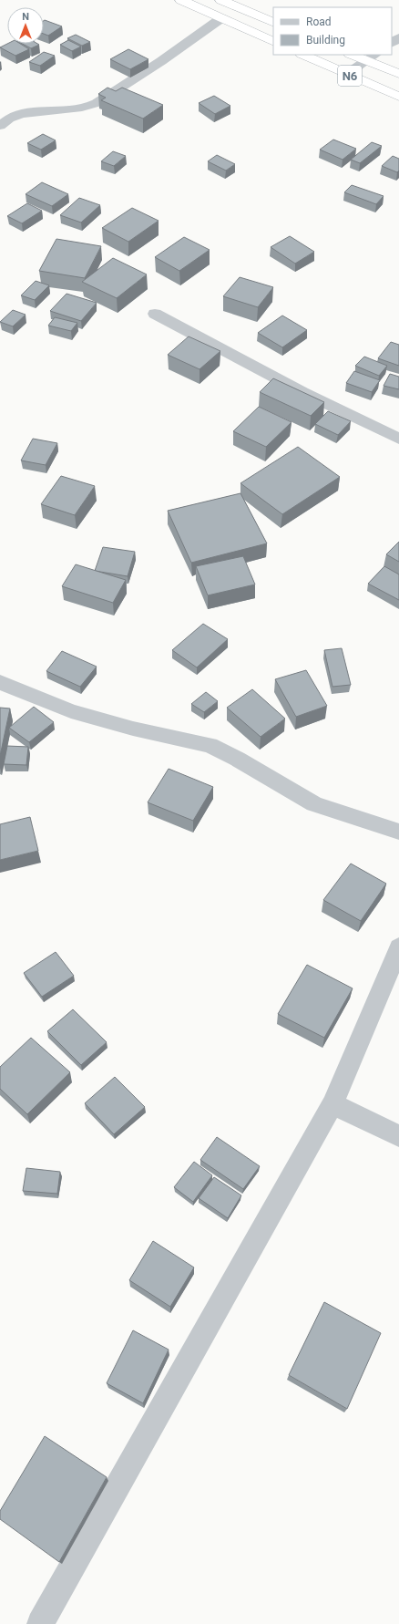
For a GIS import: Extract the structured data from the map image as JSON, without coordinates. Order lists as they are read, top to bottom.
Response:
{
  "streets": {
    "highway": ["N6"]
  },
  "legend": ["Road", "Building"],
  "north": "top"
}
